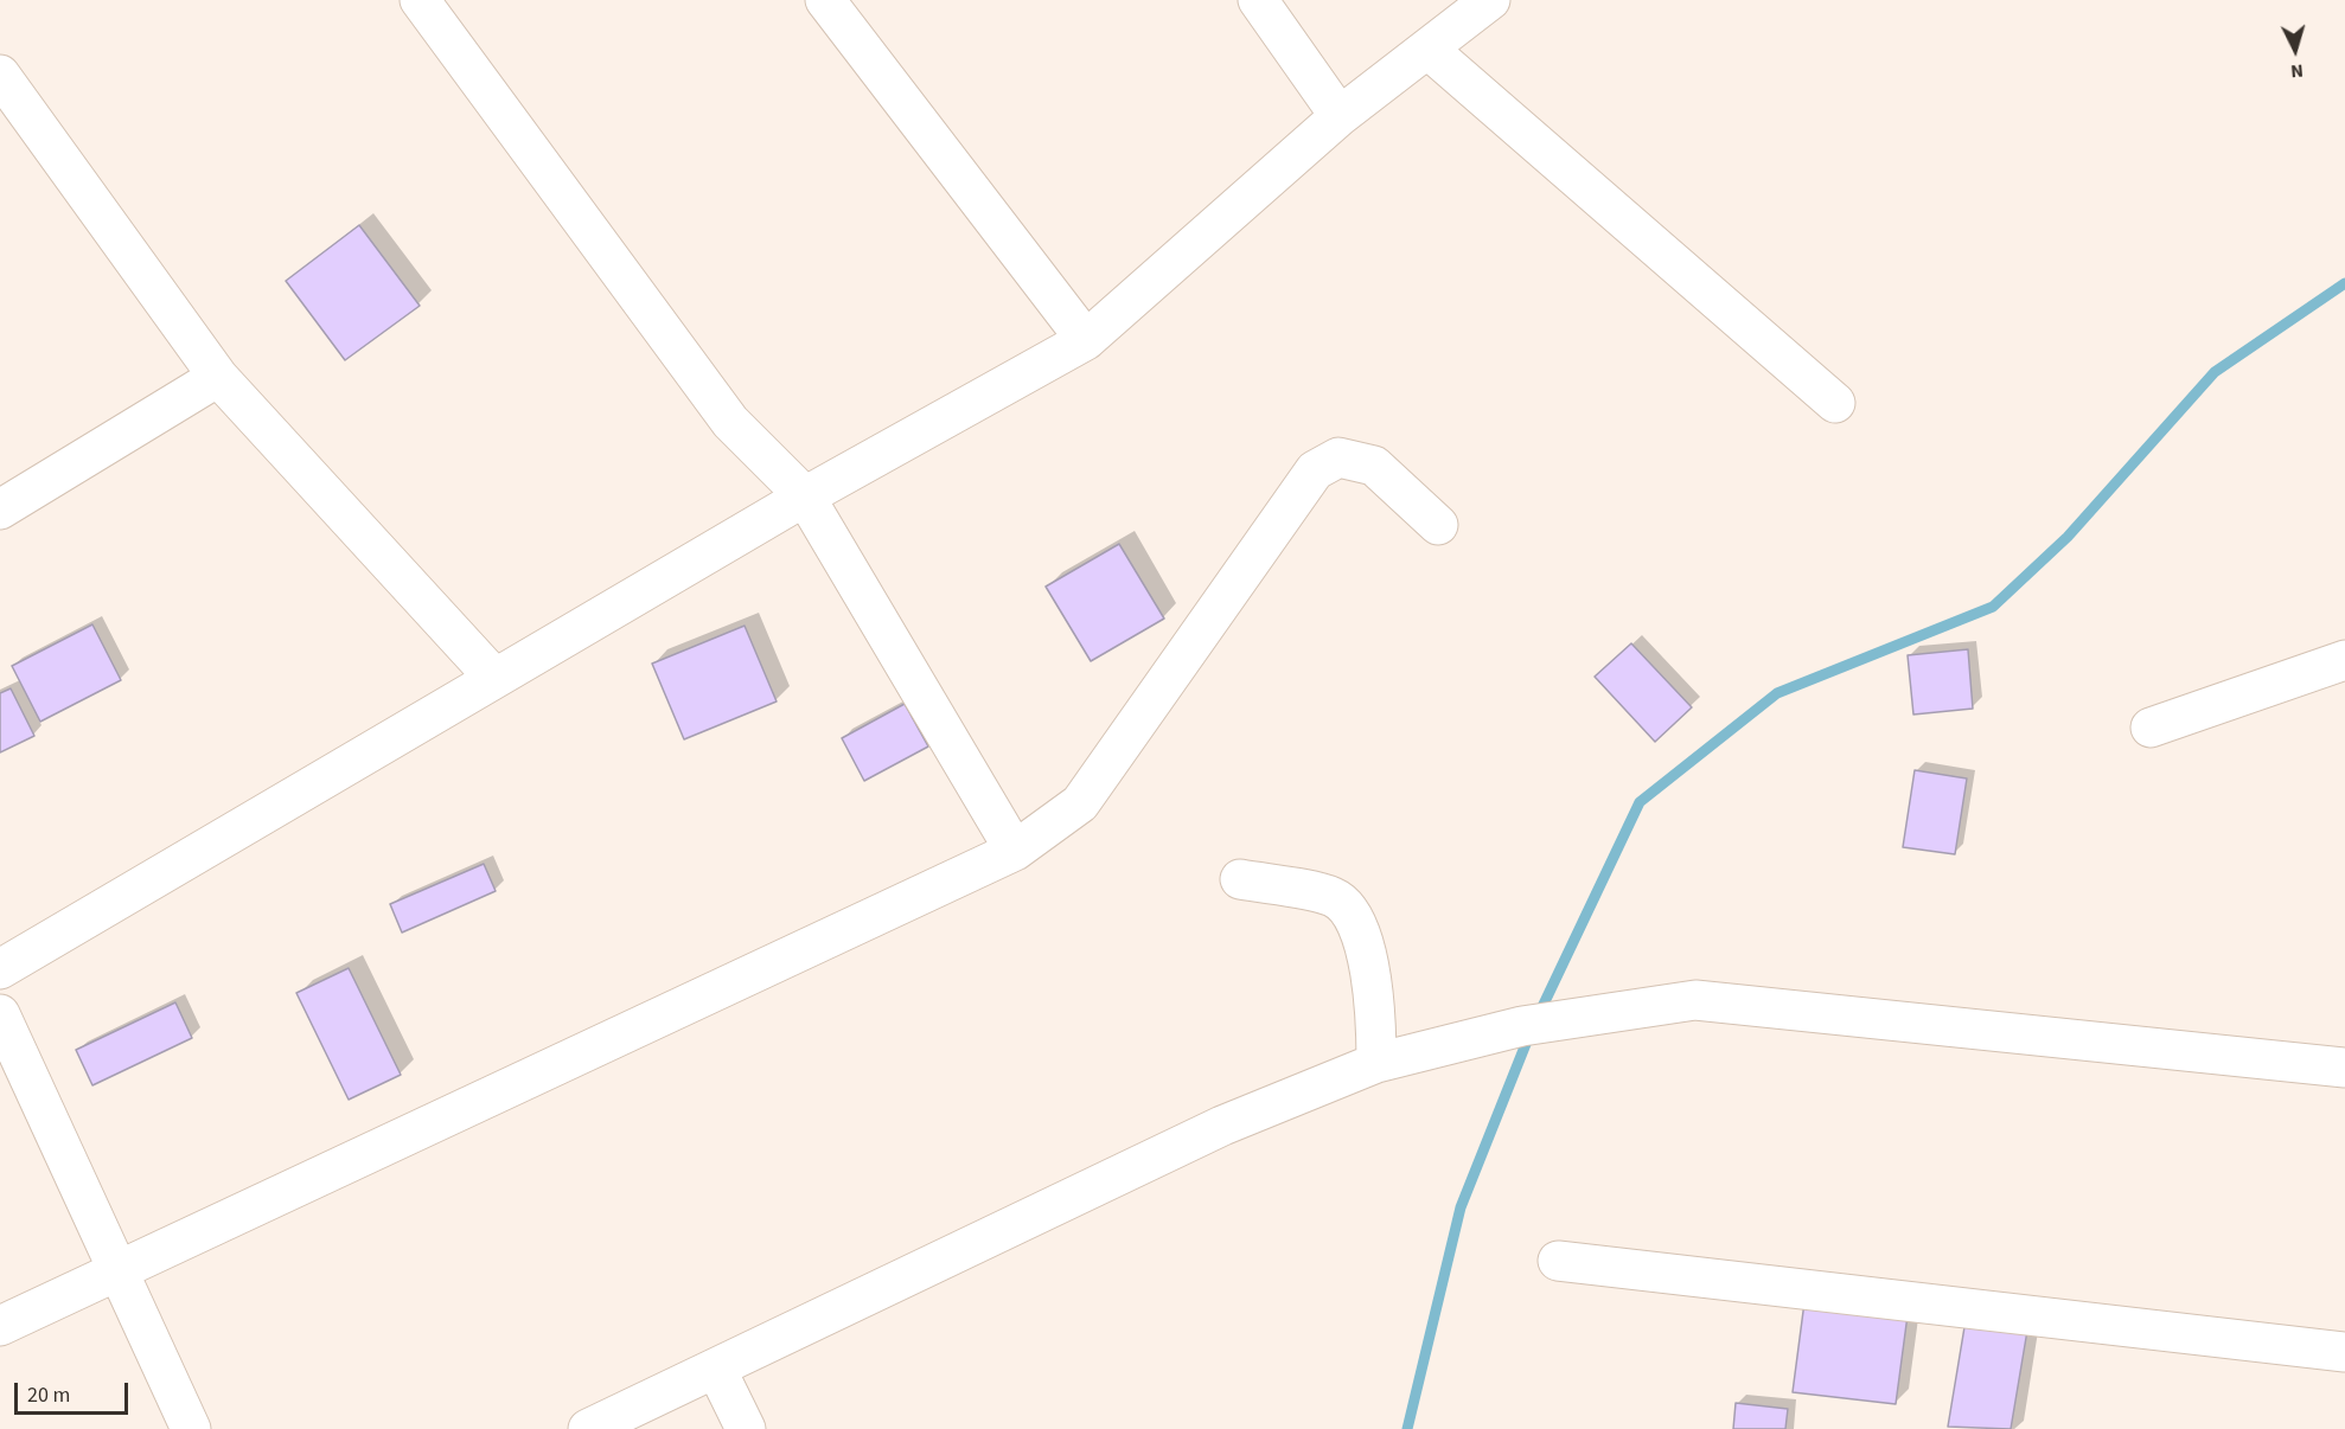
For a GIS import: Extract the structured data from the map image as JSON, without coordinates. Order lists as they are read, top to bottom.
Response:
{
  "scale_bar": "20 m",
  "north": "bottom"
}
